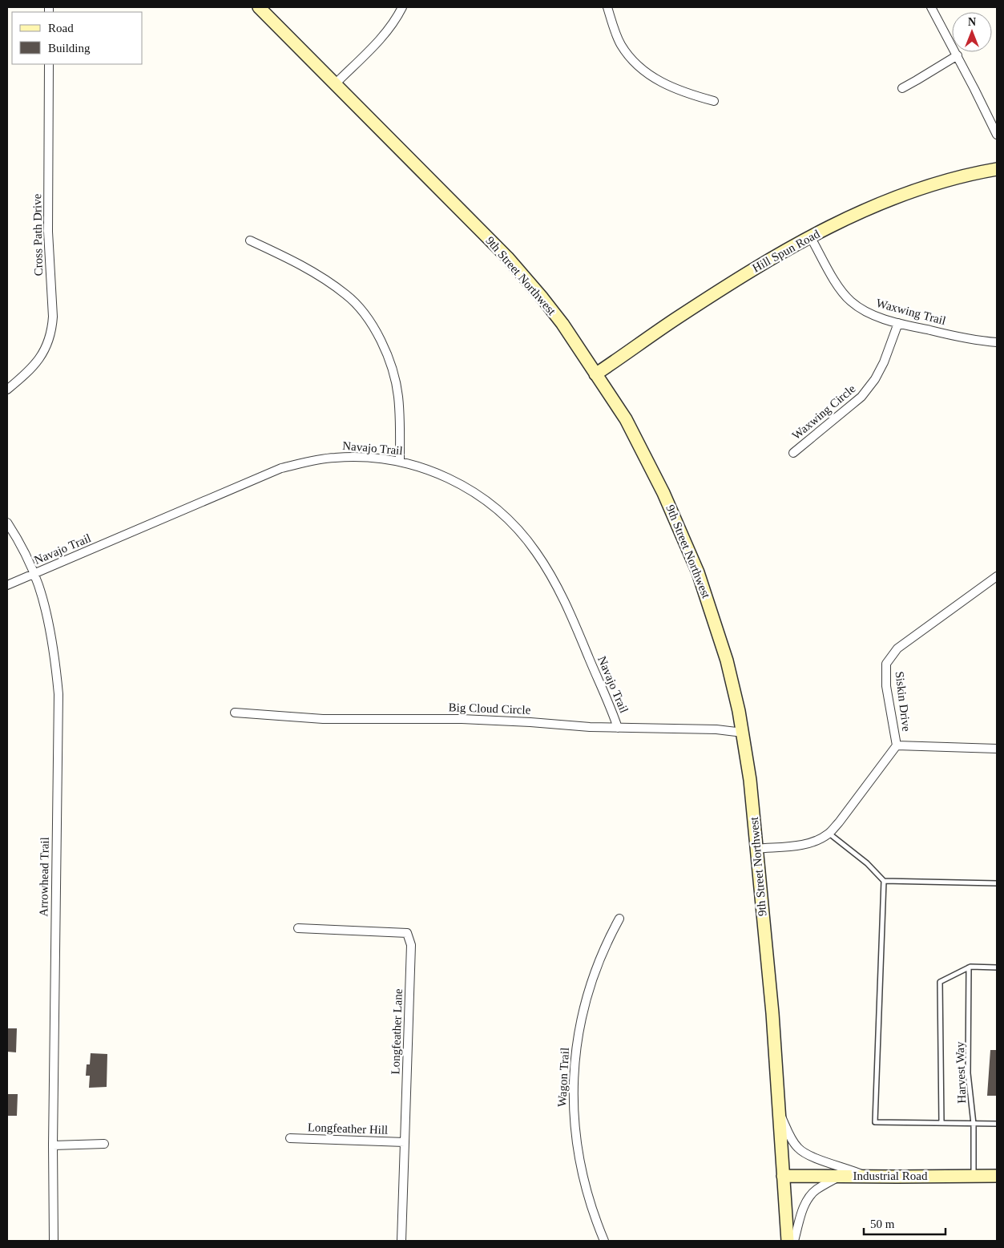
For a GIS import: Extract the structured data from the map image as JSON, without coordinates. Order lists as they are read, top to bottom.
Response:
{
  "streets": {
    "street": [
      "Cross Path Drive",
      "Hill Spun Road",
      "9th Street Northwest",
      "Waxwing Trail",
      "Waxwing Circle",
      "Navajo Trail",
      "Siskin Drive",
      "Big Cloud Circle",
      "Arrowhead Trail",
      "Longfeather Lane",
      "Wagon Trail",
      "Longfeather Hill",
      "Industrial Road"
    ],
    "lane": ["Harvest Way"]
  },
  "crossings": [
    ["Hill Spun Road", "9th Street Northwest"],
    ["Hill Spun Road", "Waxwing Trail"],
    ["9th Street Northwest", "Siskin Drive"],
    ["9th Street Northwest", "Big Cloud Circle"],
    ["9th Street Northwest", "Industrial Road"],
    ["Waxwing Trail", "Waxwing Circle"],
    ["Navajo Trail", "Big Cloud Circle"],
    ["Navajo Trail", "Arrowhead Trail"],
    ["Longfeather Lane", "Longfeather Hill"],
    ["Harvest Way", "Industrial Road"]
  ],
  "legend": ["Road", "Building"],
  "scale_bar": "50 m",
  "north": "top"
}
